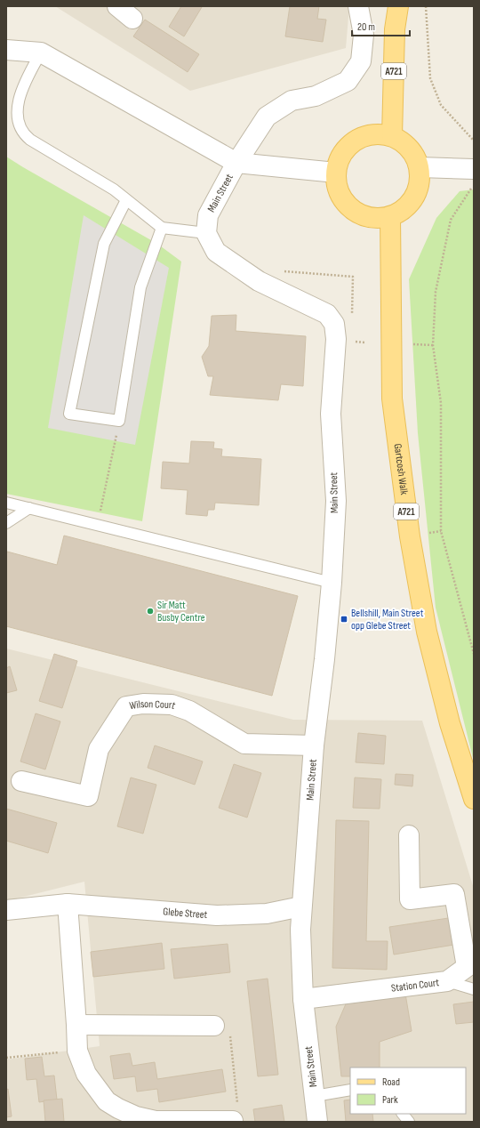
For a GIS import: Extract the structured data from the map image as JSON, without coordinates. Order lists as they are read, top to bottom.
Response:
{
  "streets": {
    "main road": ["A721", "Gartcosh Walk"],
    "street": [
      "Main Street",
      "Wilson Court",
      "Glebe Street",
      "Station Court"
    ]
  },
  "crossings": [
    ["A721", "Gartcosh Walk"],
    ["Main Street", "Wilson Court"],
    ["Main Street", "Glebe Street"],
    ["Main Street", "Station Court"]
  ],
  "places": {
    "other": ["Sir Matt Busby Centre"],
    "transit": ["Bellshill, Main Street opp Glebe Street"]
  },
  "legend": ["Road", "Park"],
  "scale_bar": "20 m"
}
